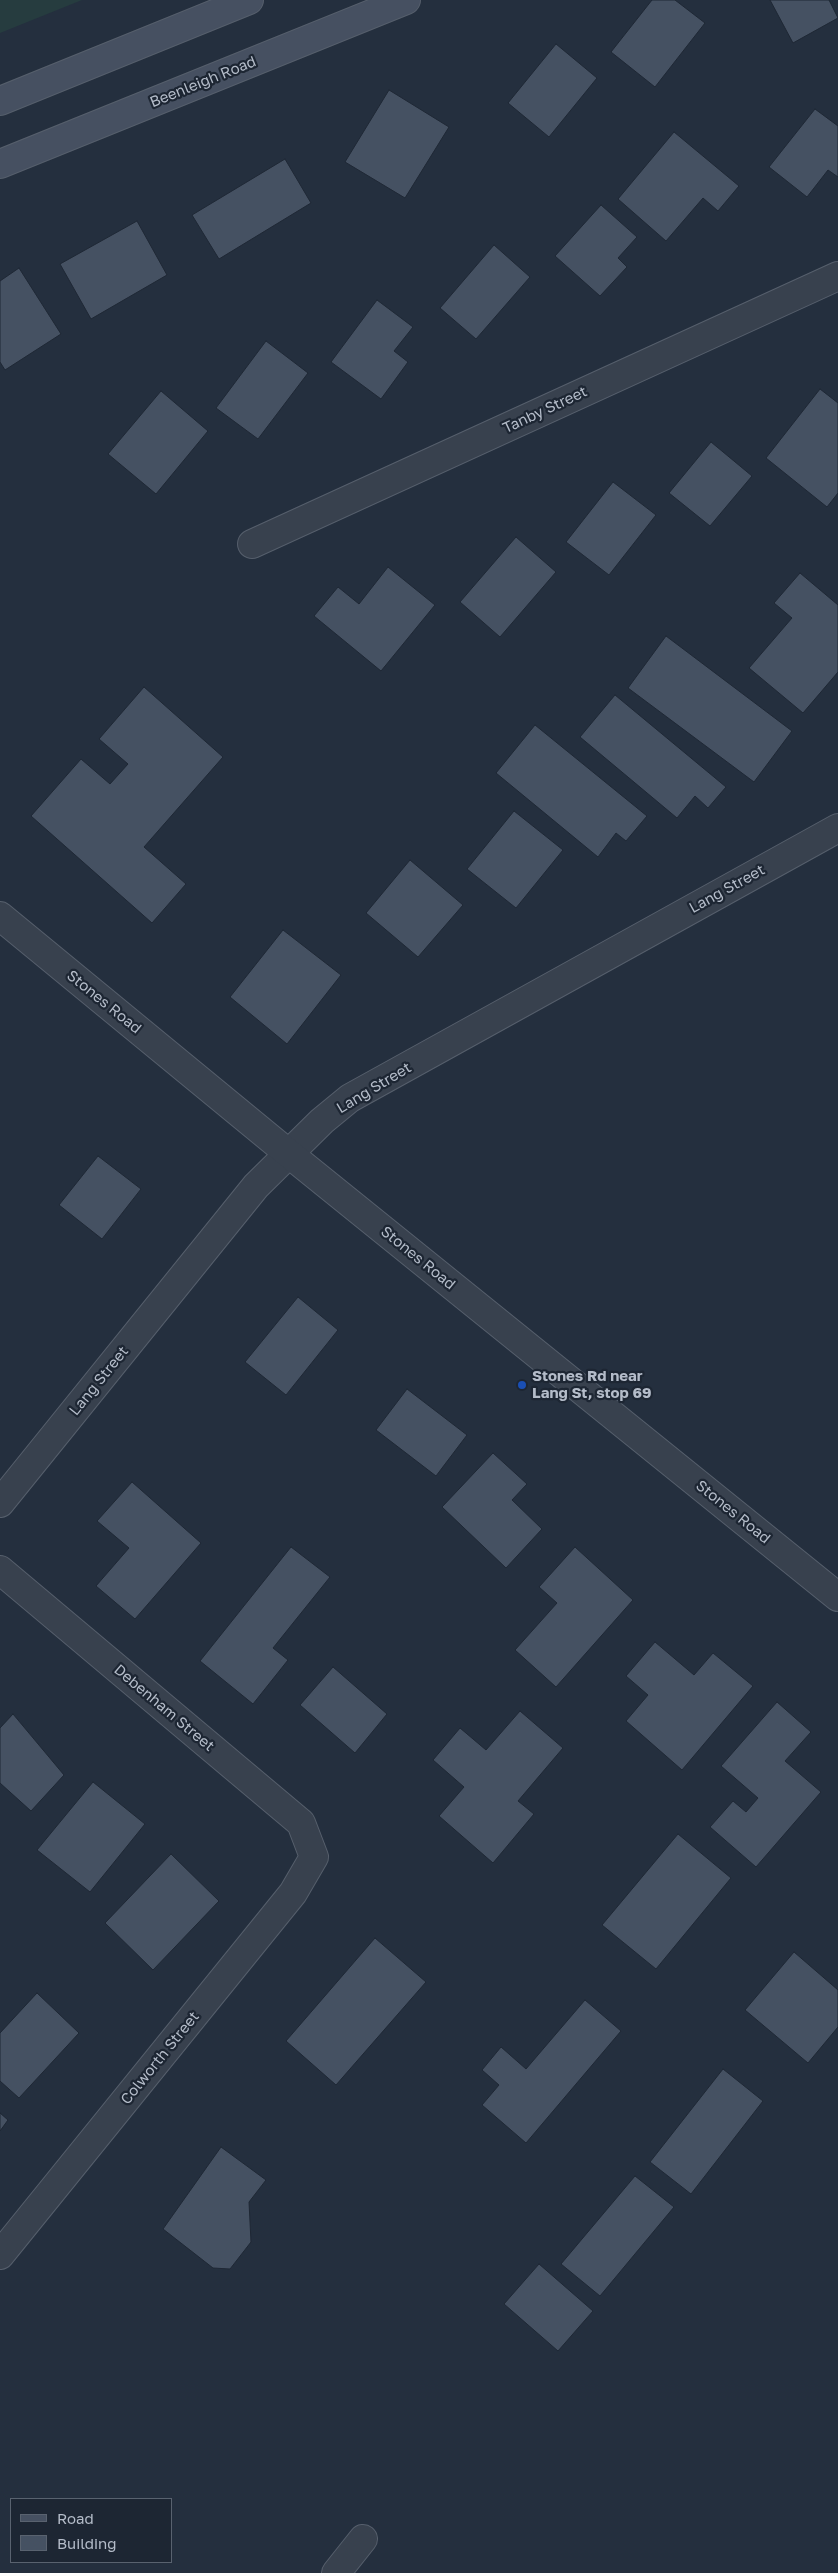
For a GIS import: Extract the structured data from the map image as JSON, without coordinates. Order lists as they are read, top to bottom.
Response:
{
  "streets": {
    "main road": ["Beenleigh Road"],
    "street": [
      "Tanby Street",
      "Lang Street",
      "Stones Road",
      "Debenham Street",
      "Colworth Street"
    ]
  },
  "crossings": [
    ["Lang Street", "Stones Road"],
    ["Debenham Street", "Colworth Street"]
  ],
  "places": ["Stones Rd near Lang St, stop 69"],
  "legend": ["Road", "Building"]
}
